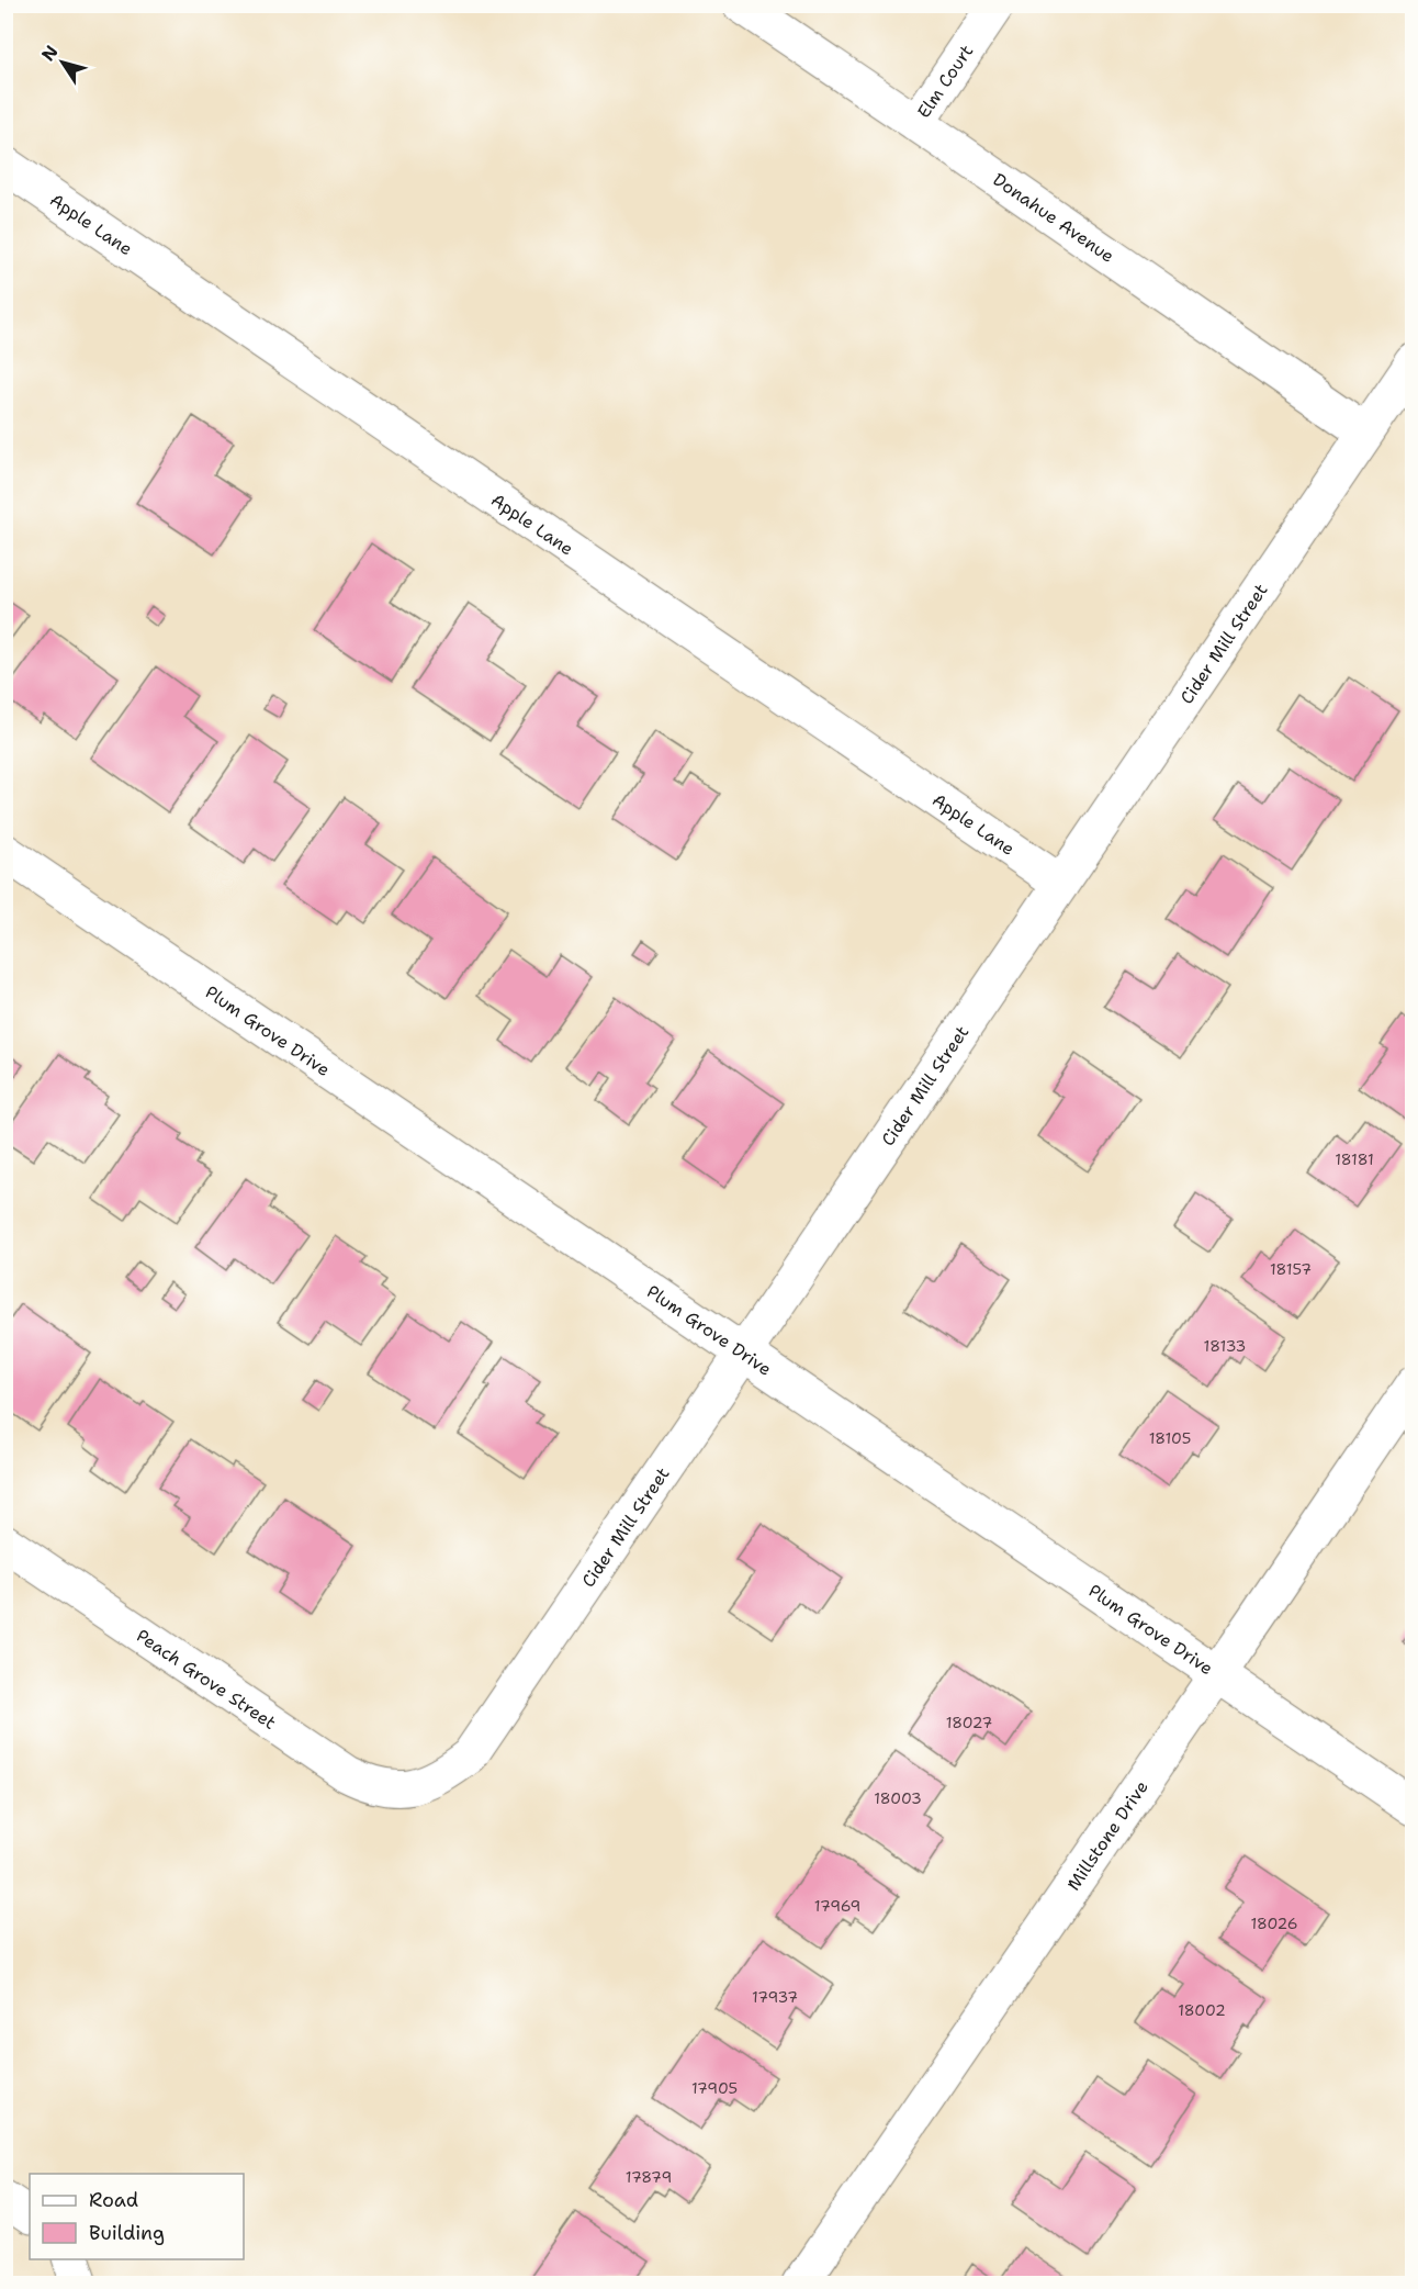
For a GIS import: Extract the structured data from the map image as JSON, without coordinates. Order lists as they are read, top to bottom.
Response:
{
  "streets": {
    "street": [
      "Elm Court",
      "Donahue Avenue",
      "Apple Lane",
      "Cider Mill Street",
      "Plum Grove Drive",
      "Peach Grove Street",
      "Millstone Drive"
    ]
  },
  "crossings": [
    ["Elm Court", "Donahue Avenue"],
    ["Donahue Avenue", "Cider Mill Street"],
    ["Apple Lane", "Cider Mill Street"],
    ["Cider Mill Street", "Plum Grove Drive"],
    ["Cider Mill Street", "Peach Grove Street"],
    ["Plum Grove Drive", "Millstone Drive"]
  ],
  "house_numbers": [
    "18181",
    "18157",
    "18133",
    "18105",
    "18027",
    "18003",
    "17969",
    "18026",
    "17937",
    "18002",
    "17905",
    "17879"
  ],
  "legend": ["Road", "Building"],
  "north": "top left"
}
